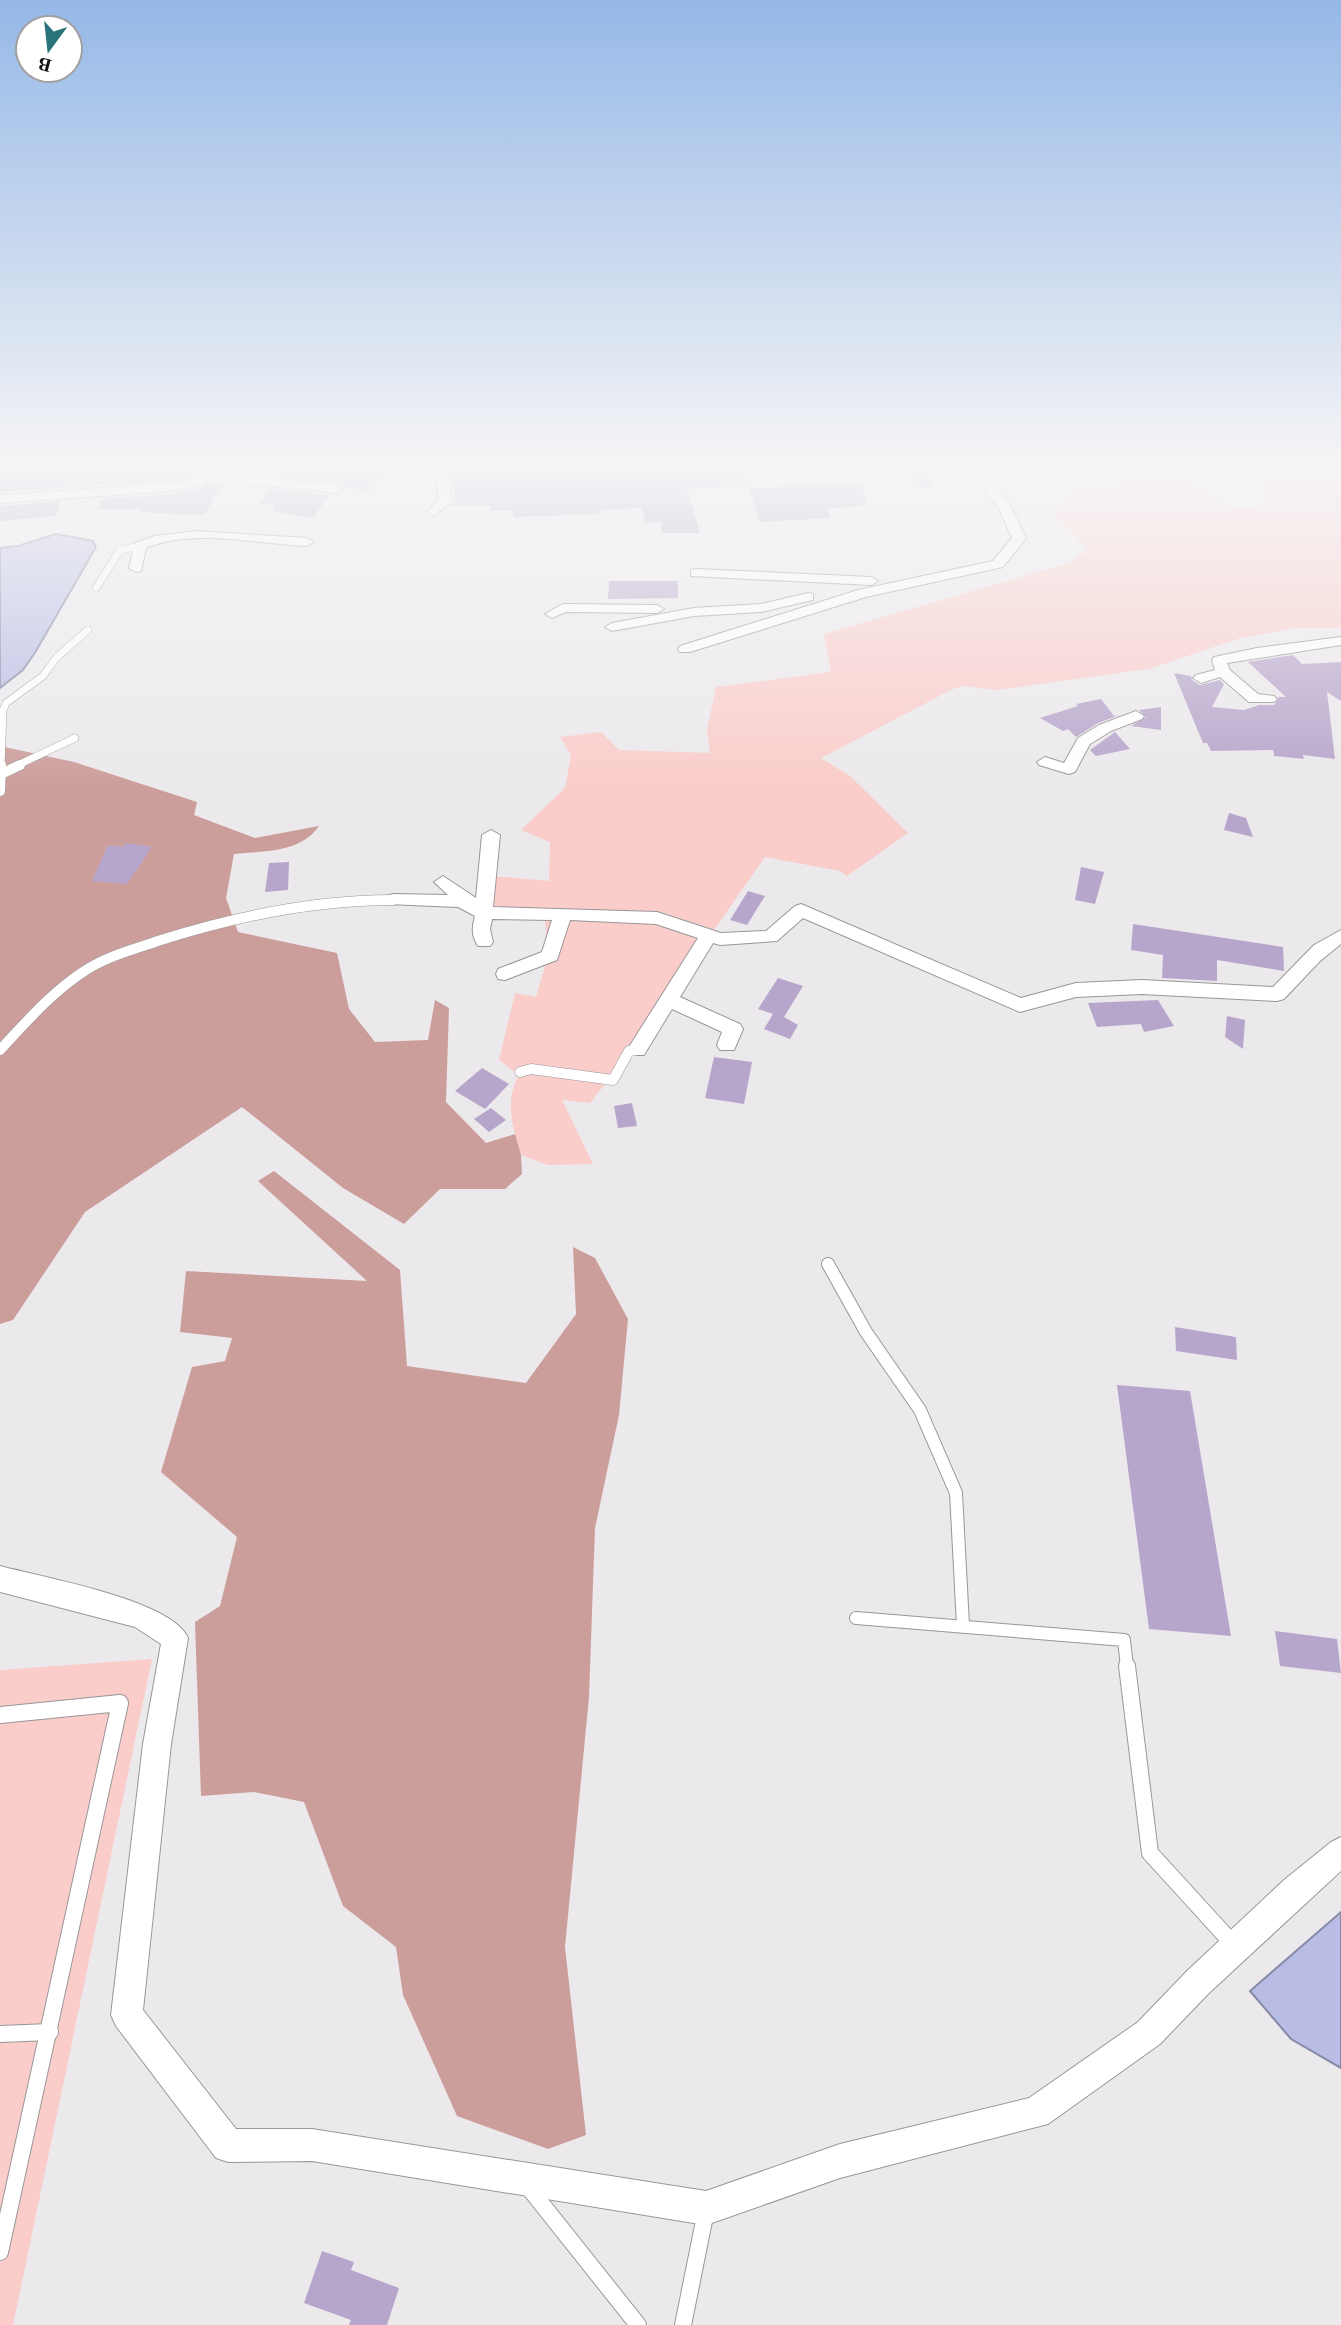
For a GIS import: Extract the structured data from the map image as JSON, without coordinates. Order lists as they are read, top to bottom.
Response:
{
  "north": "bottom"
}
